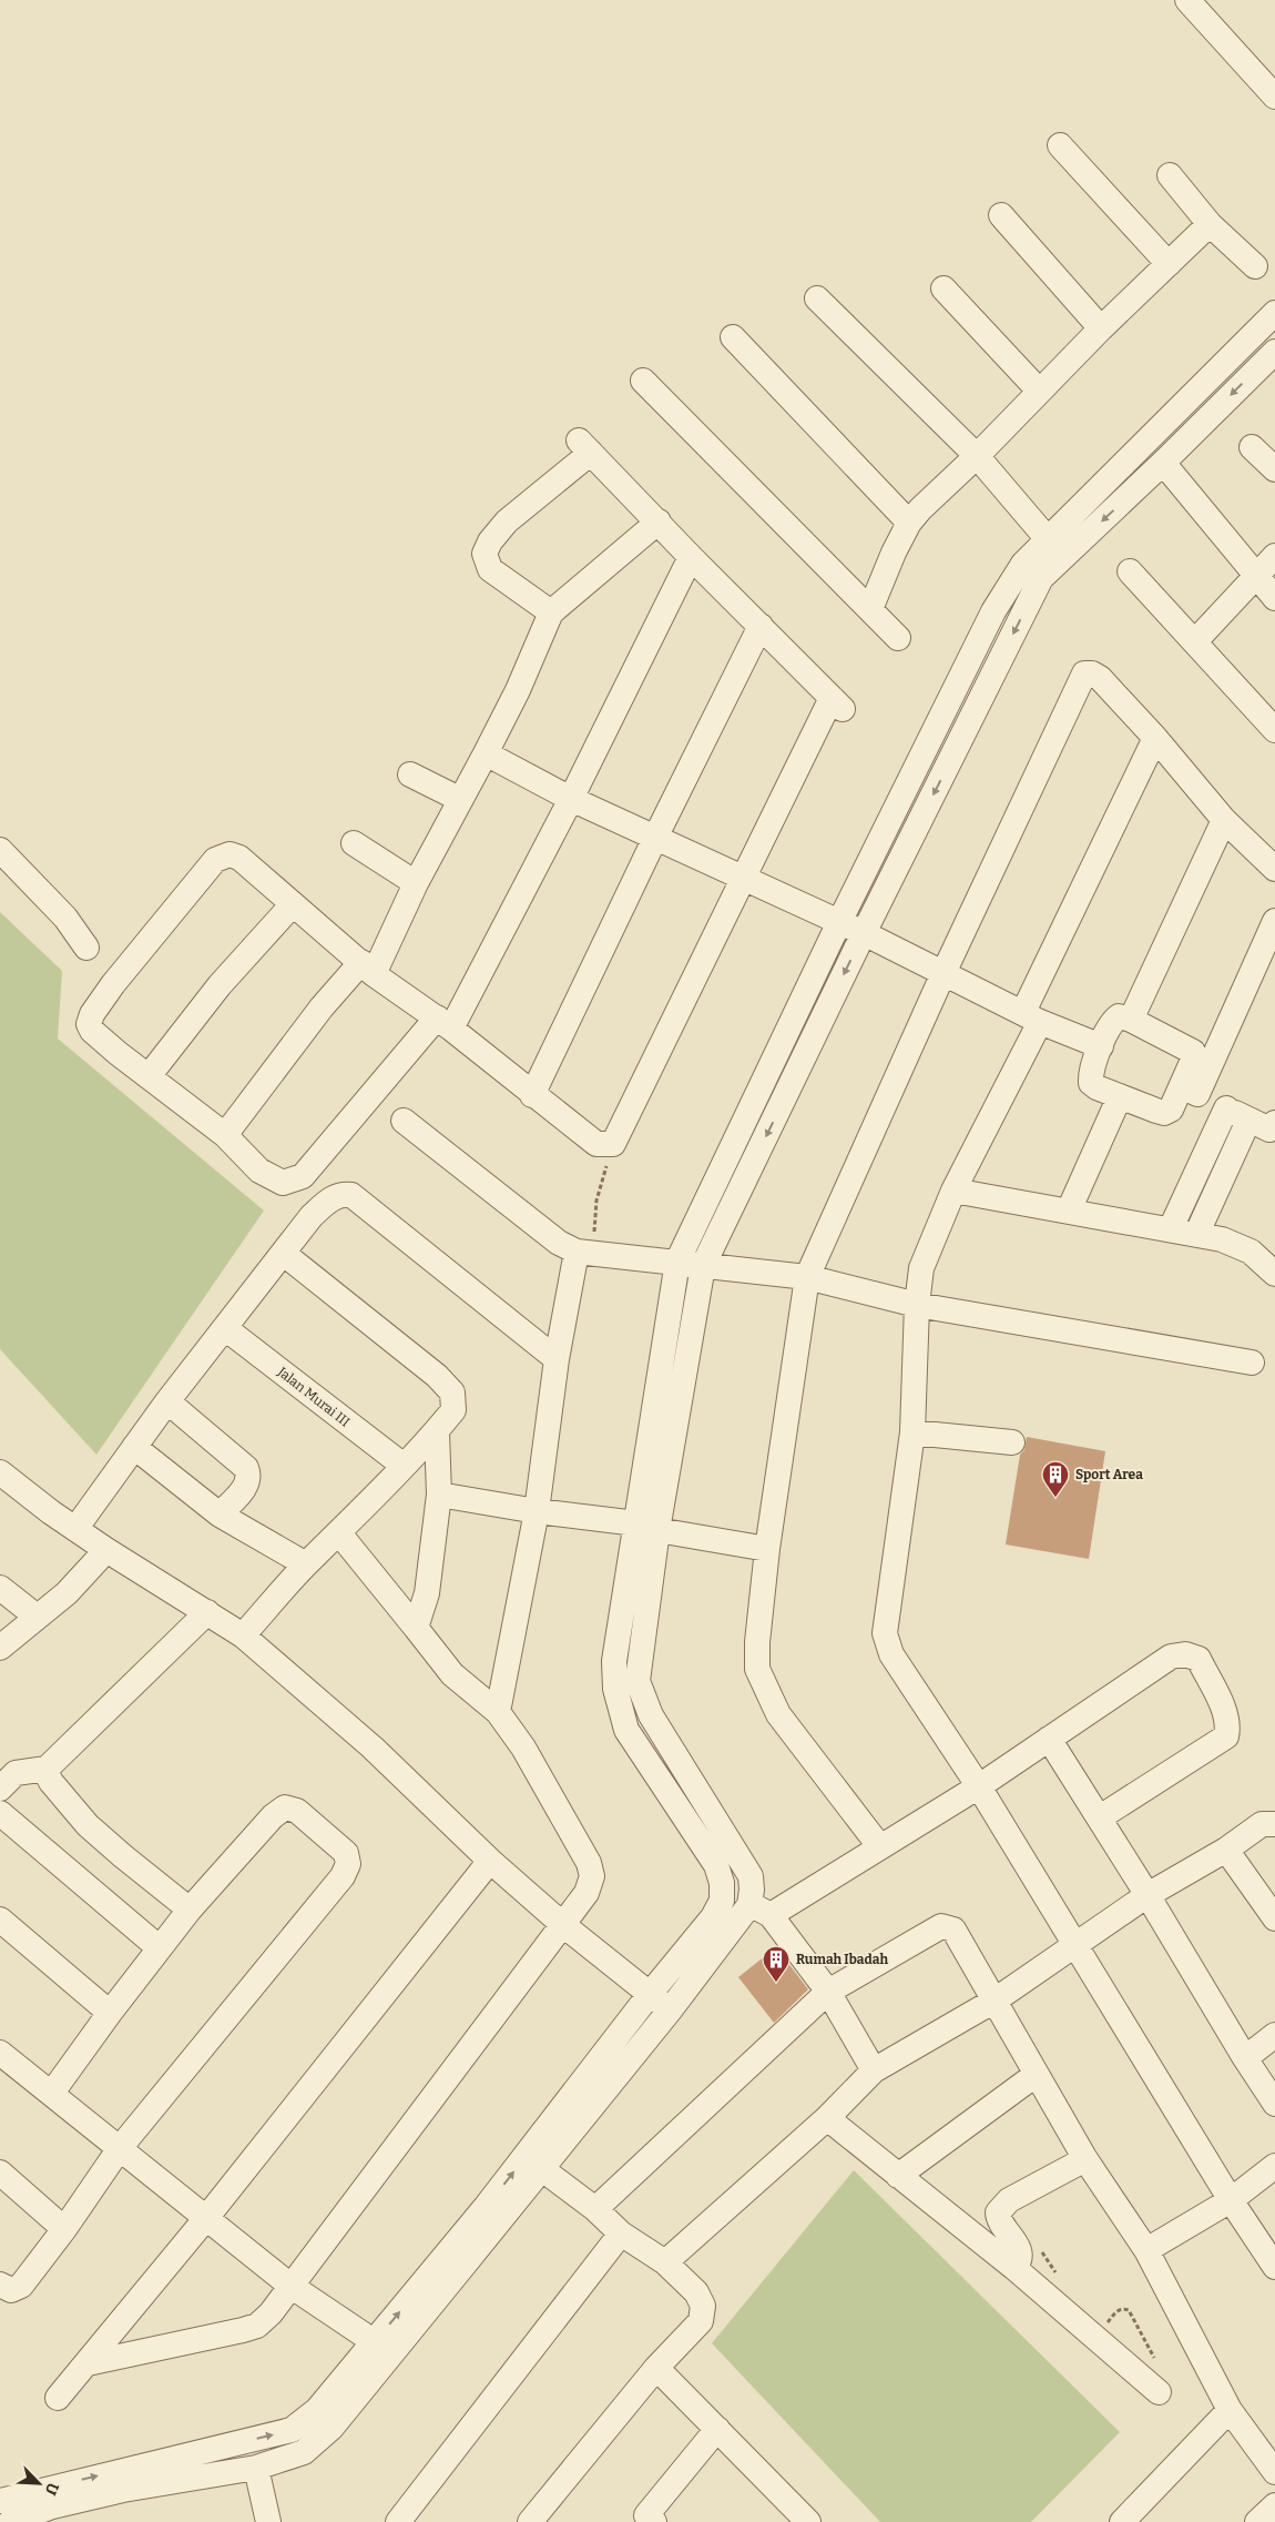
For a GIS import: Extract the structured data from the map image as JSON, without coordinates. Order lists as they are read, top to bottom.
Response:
{
  "streets": {
    "street": ["Jalan Murai III"]
  },
  "places": {
    "building": ["Sport Area", "Rumah Ibadah"]
  },
  "north": "bottom right"
}
